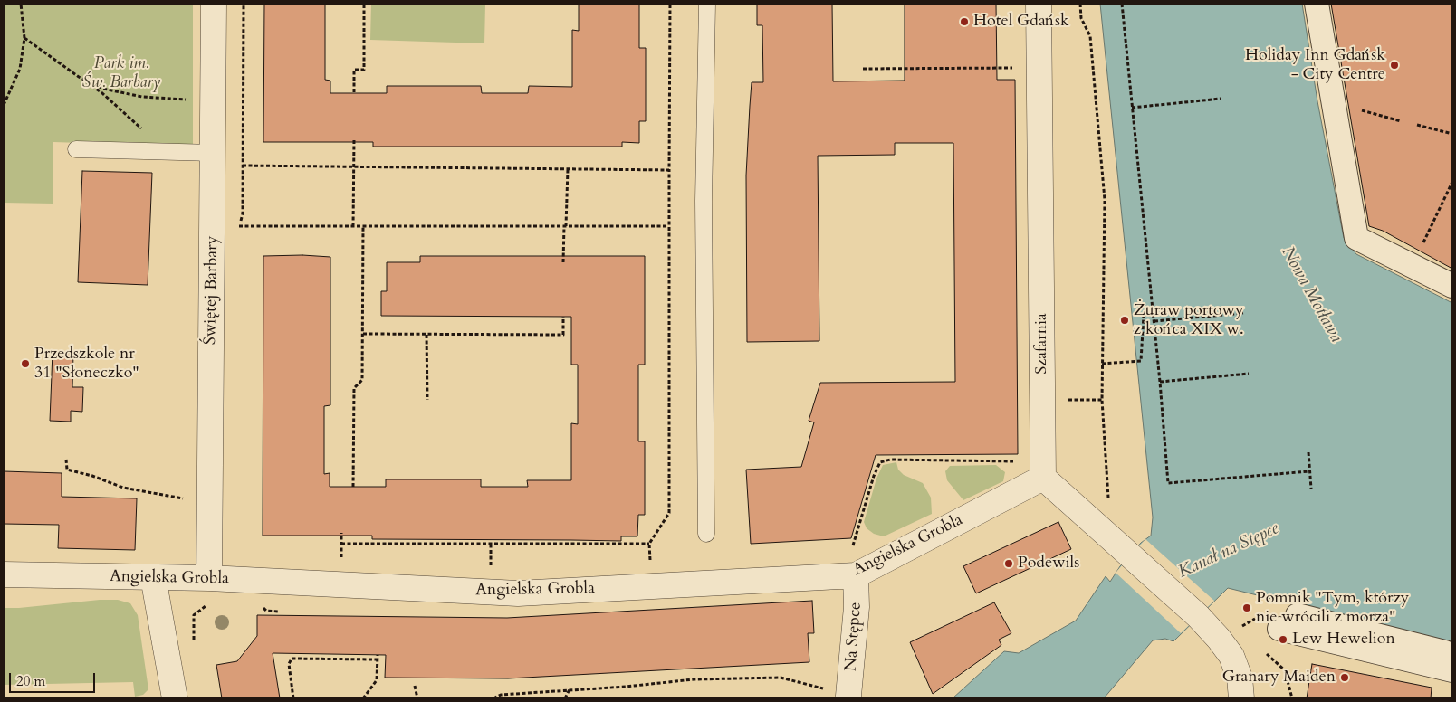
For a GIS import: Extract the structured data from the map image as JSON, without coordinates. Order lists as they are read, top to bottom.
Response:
{
  "streets": {
    "street": [
      "Świętej Barbary",
      "Szafarnia",
      "Angielska Grobla",
      "Na Stępce"
    ]
  },
  "crossings": [
    ["Świętej Barbary", "Angielska Grobla"],
    ["Szafarnia", "Angielska Grobla"],
    ["Angielska Grobla", "Na Stępce"]
  ],
  "water": ["Nowa Motława", "Kanał na Stępce"],
  "parks": ["Park im. Św. Barbary"],
  "places": [
    "Hotel Gdańsk",
    "Holiday Inn Gdańsk - City Centre",
    "Żuraw portowy z końca XIX w.",
    "Przedszkole nr 31 \"Słoneczko\"",
    "Podewils",
    "Pomnik \"Tym, którzy nie wrócili z morza\"",
    "Lew Hewelion",
    "Granary Maiden"
  ],
  "scale_bar": "20 m"
}
